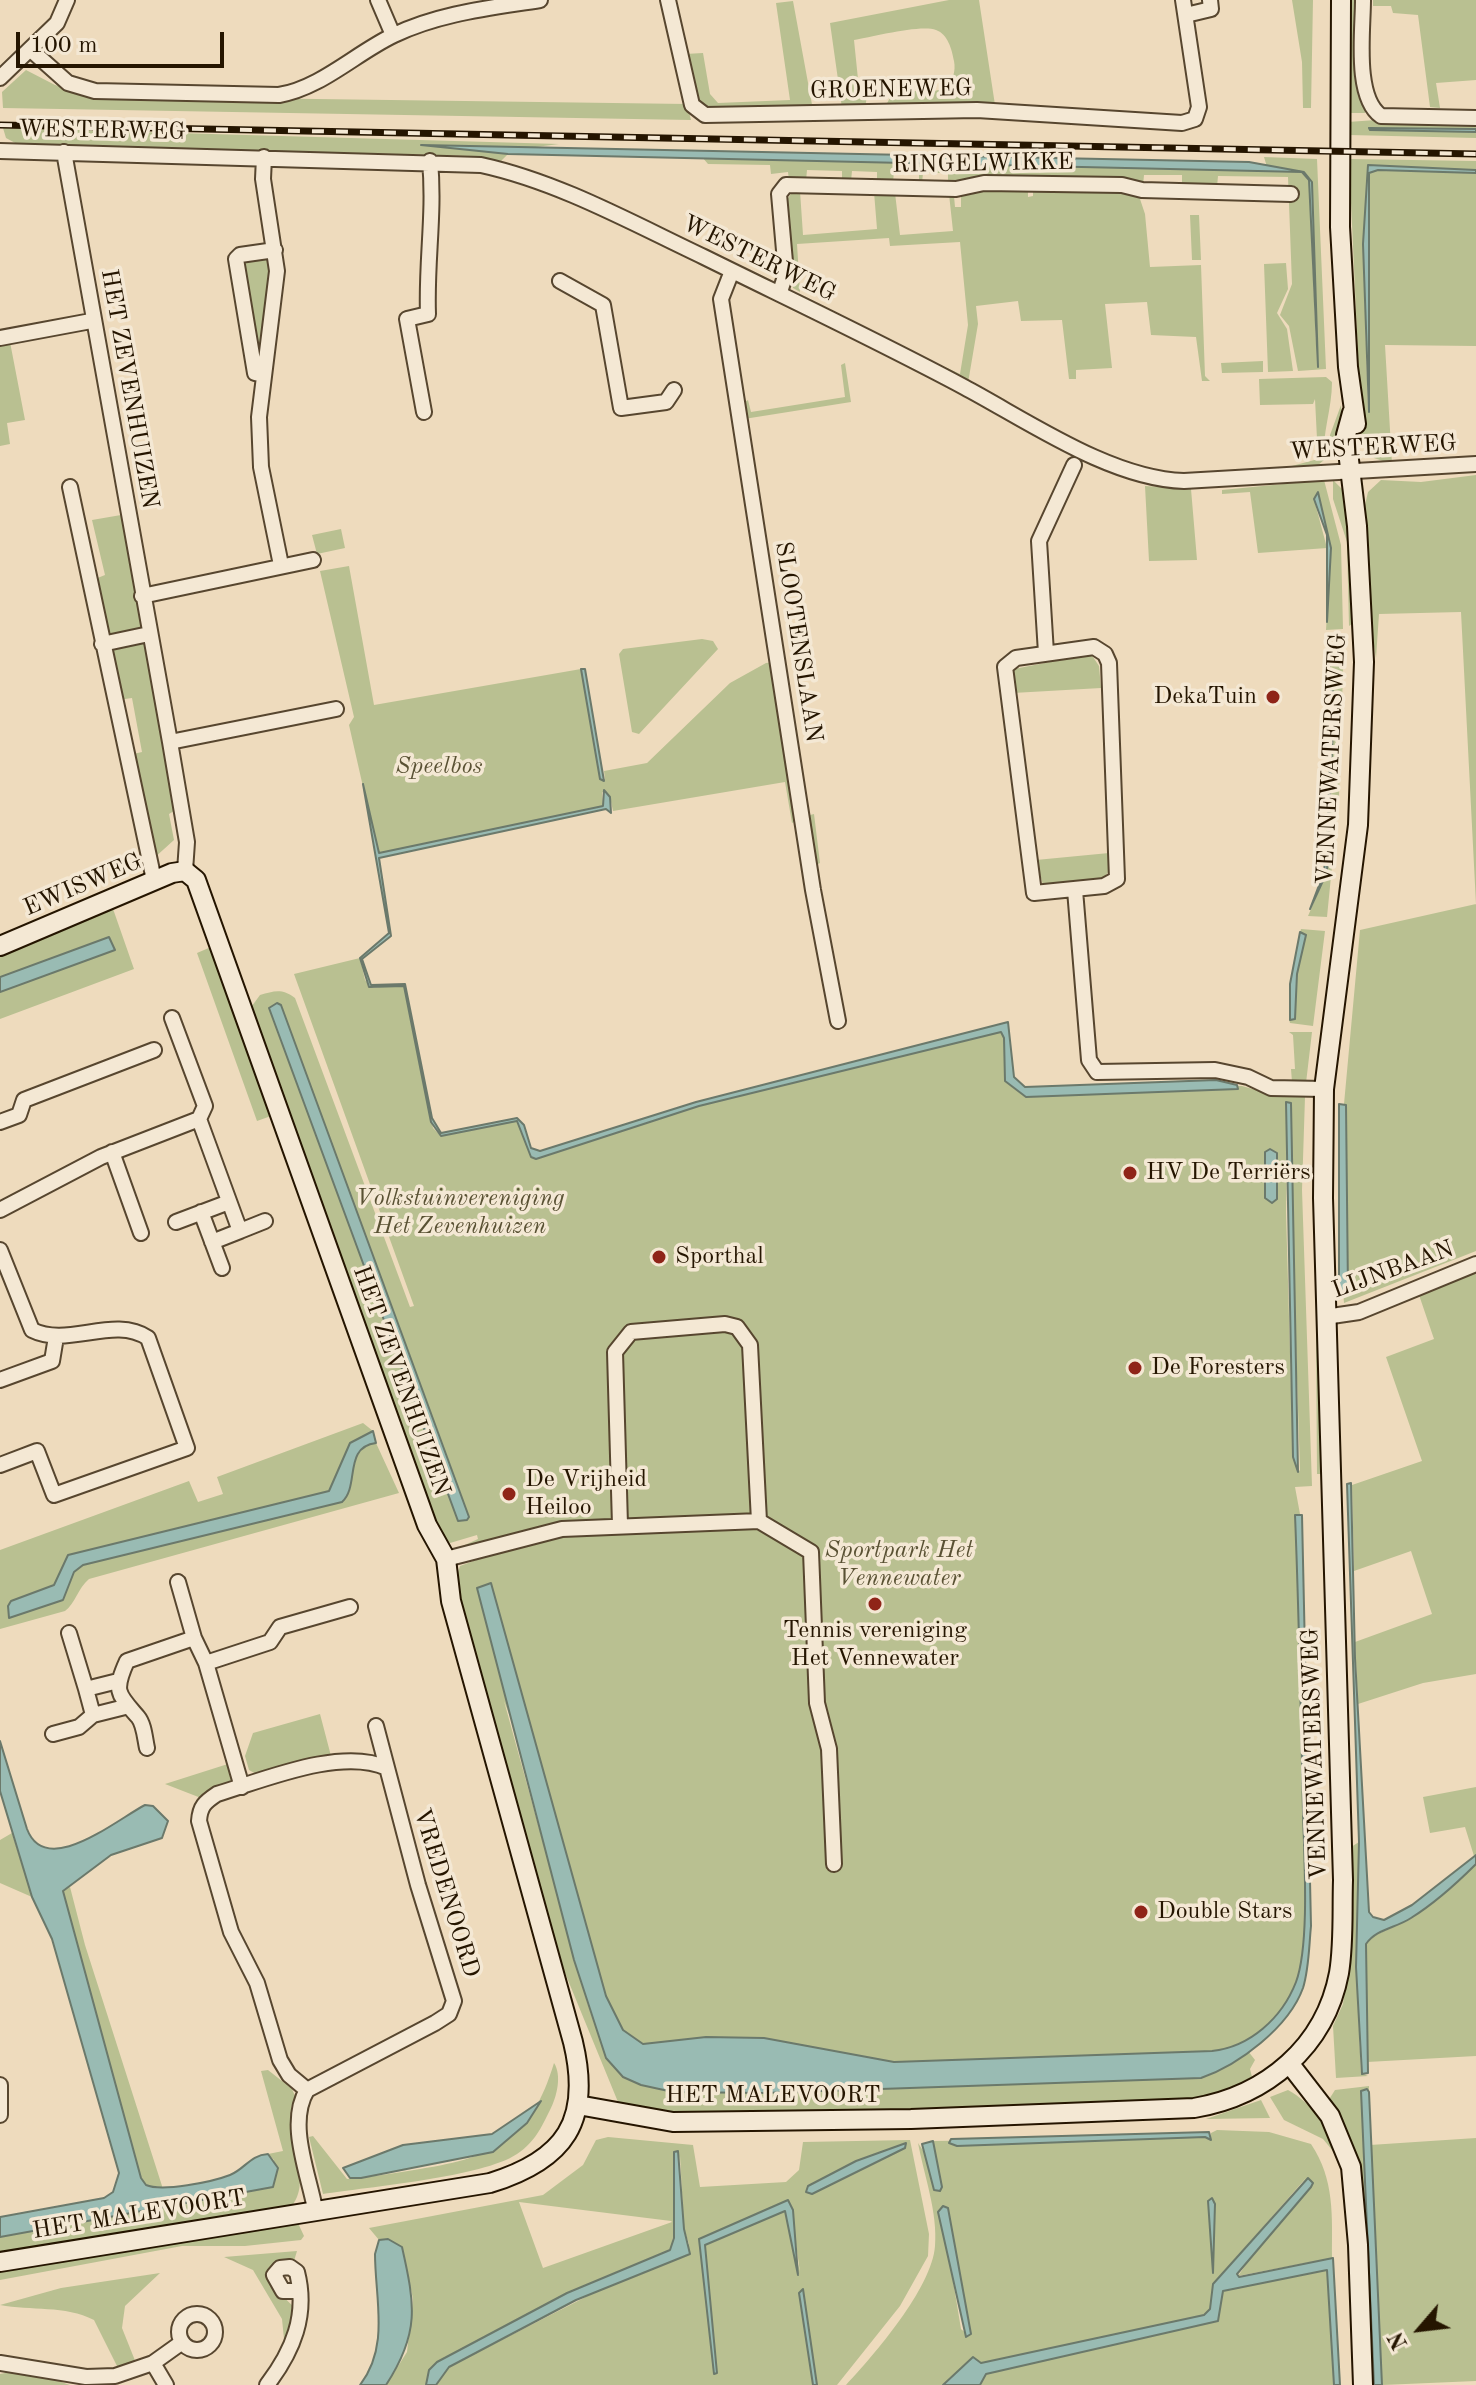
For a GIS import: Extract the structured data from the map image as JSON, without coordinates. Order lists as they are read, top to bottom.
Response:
{
  "streets": {
    "street": [
      "GROENEWEG",
      "WESTERWEG",
      "RINGELWIKKE",
      "HET ZEVENHUIZEN",
      "SLOOTENSLAAN",
      "VENNEWATERSWEG",
      "EWISWEG",
      "LIJNBAAN",
      "VREDENOORD",
      "HET MALEVOORT"
    ]
  },
  "crossings": [
    ["WESTERWEG", "RINGELWIKKE"],
    ["WESTERWEG", "HET ZEVENHUIZEN"],
    ["WESTERWEG", "SLOOTENSLAAN"],
    ["WESTERWEG", "VENNEWATERSWEG"],
    ["HET ZEVENHUIZEN", "EWISWEG"],
    ["HET ZEVENHUIZEN", "HET MALEVOORT"],
    ["VENNEWATERSWEG", "LIJNBAAN"],
    ["VENNEWATERSWEG", "HET MALEVOORT"]
  ],
  "parks": ["Speelbos", "Volkstuinvereniging Het Zevenhuizen", "Sportpark Het Vennewater"],
  "places": [
    "DekaTuin",
    "HV De Terriërs",
    "Sporthal",
    "De Foresters",
    "De Vrijheid Heiloo",
    "Tennis vereniging Het Vennewater",
    "Double Stars"
  ],
  "scale_bar": "100 m",
  "north": "bottom left"
}
